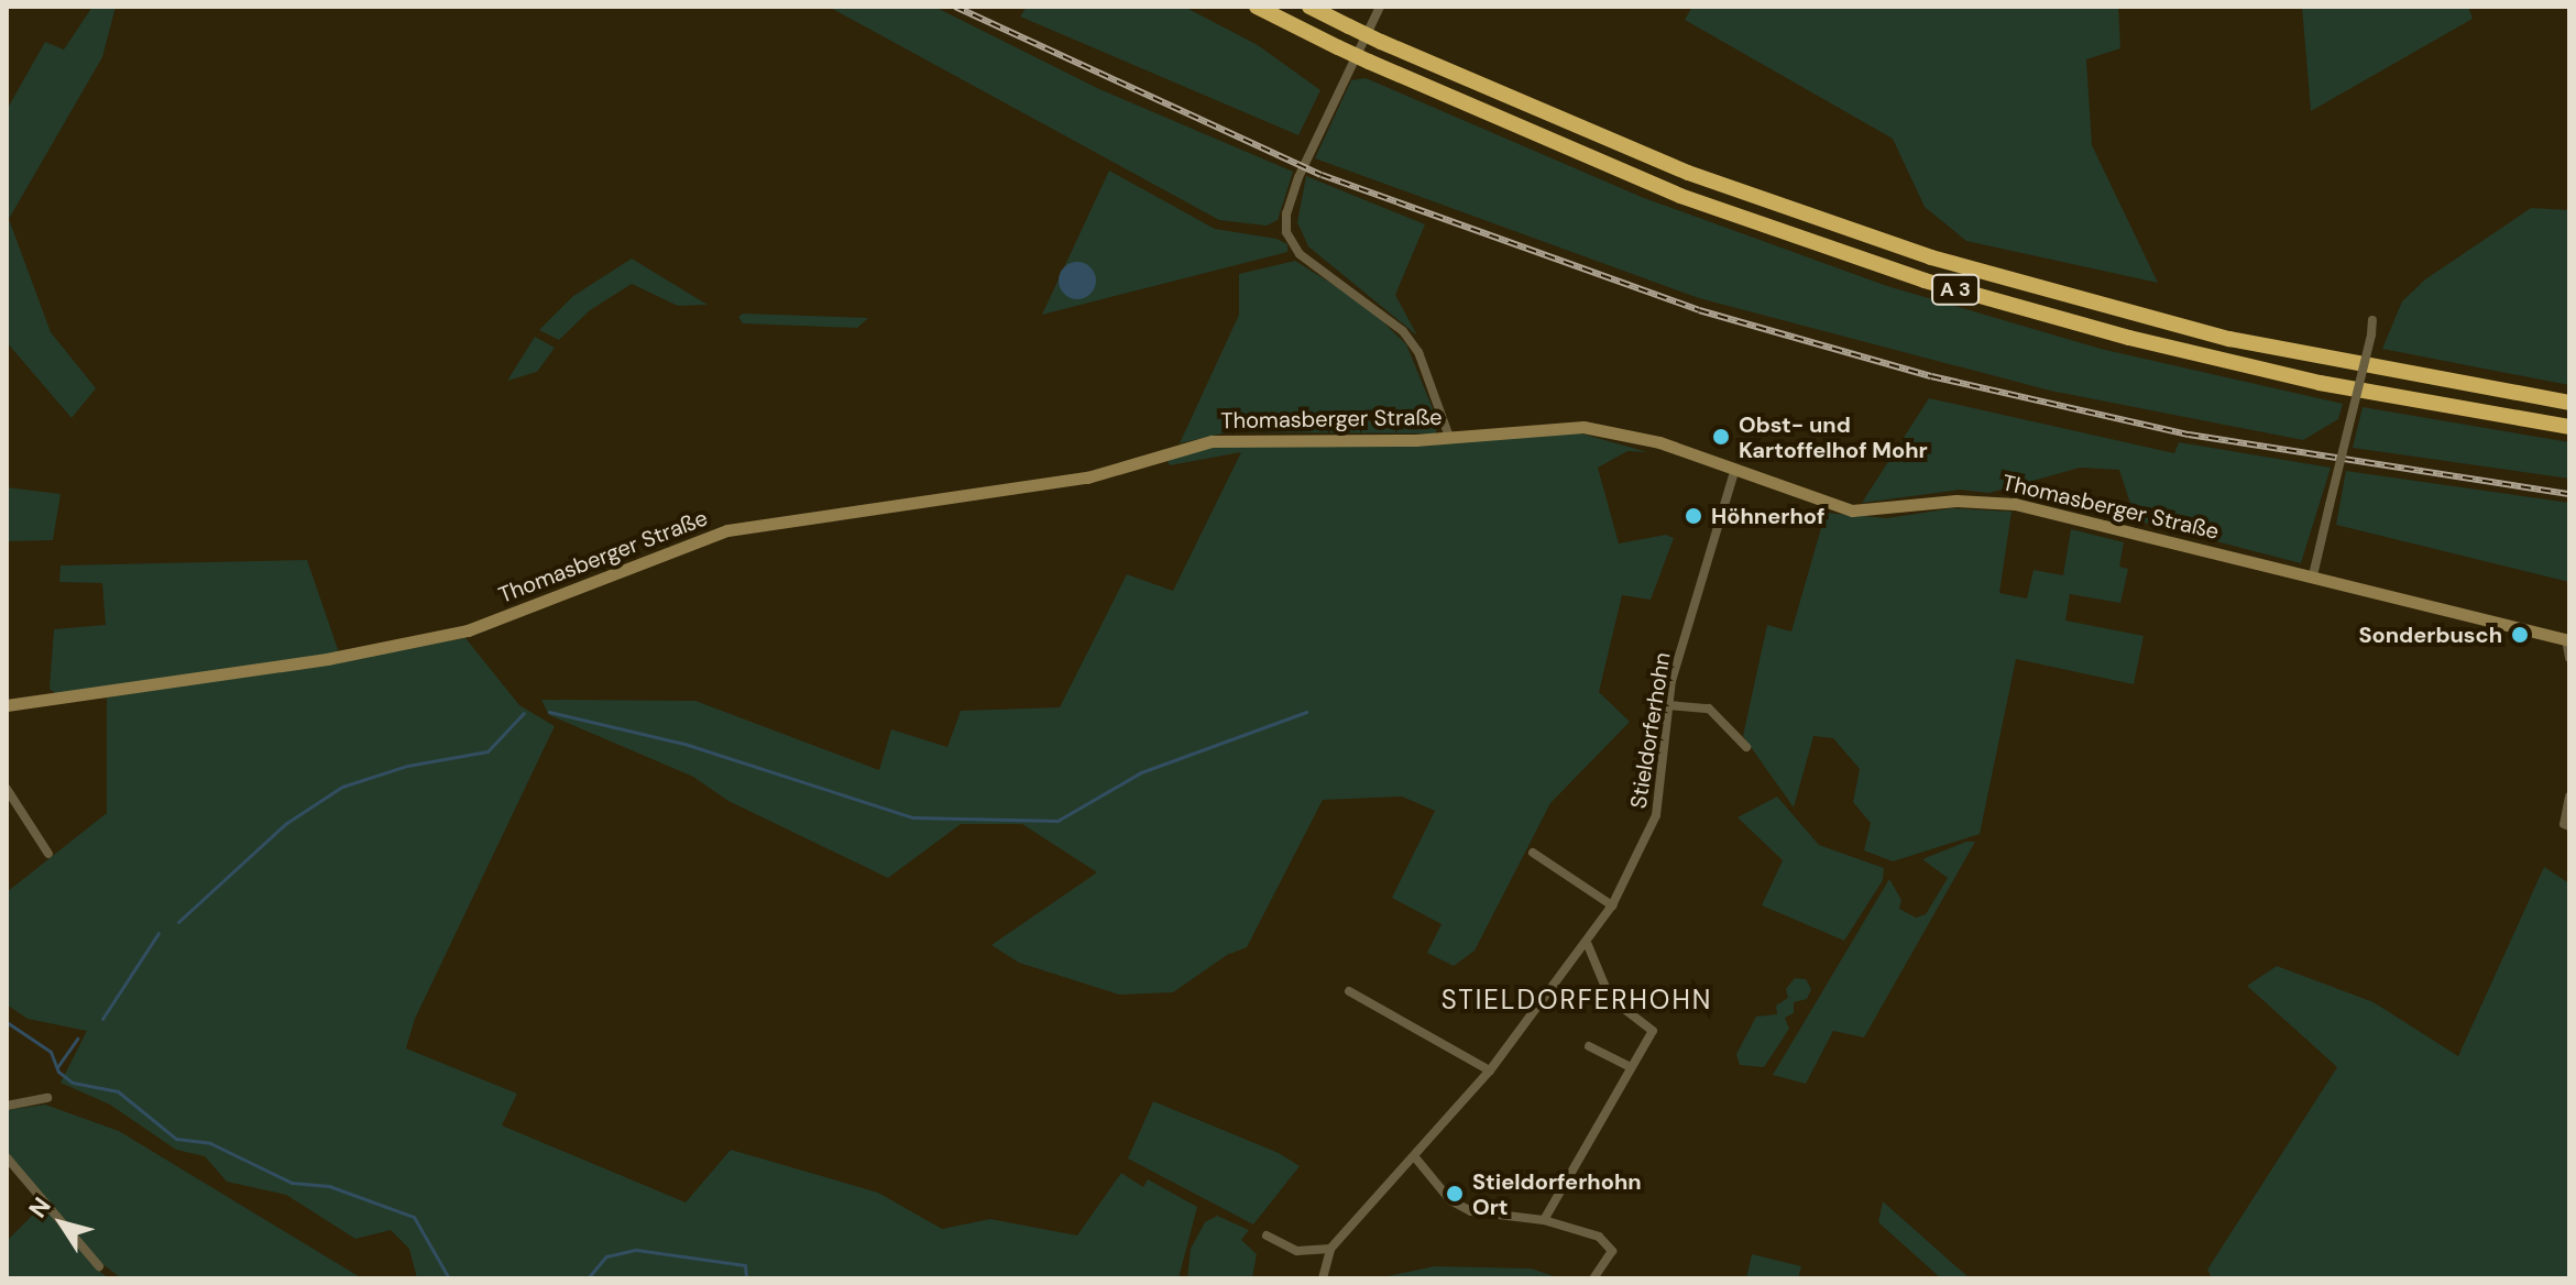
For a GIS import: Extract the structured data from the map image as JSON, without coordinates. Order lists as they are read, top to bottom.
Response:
{
  "streets": {
    "highway": ["A 3"],
    "main road": ["Thomasberger Straße"],
    "street": ["Stieldorferhohn"]
  },
  "crossings": [
    ["Thomasberger Straße", "Stieldorferhohn"]
  ],
  "districts": ["STIELDORFERHOHN"],
  "places": [
    "Obst- und Kartoffelhof Mohr",
    "Höhnerhof",
    "Sonderbusch",
    "Stieldorferhohn Ort"
  ],
  "north": "top left"
}
